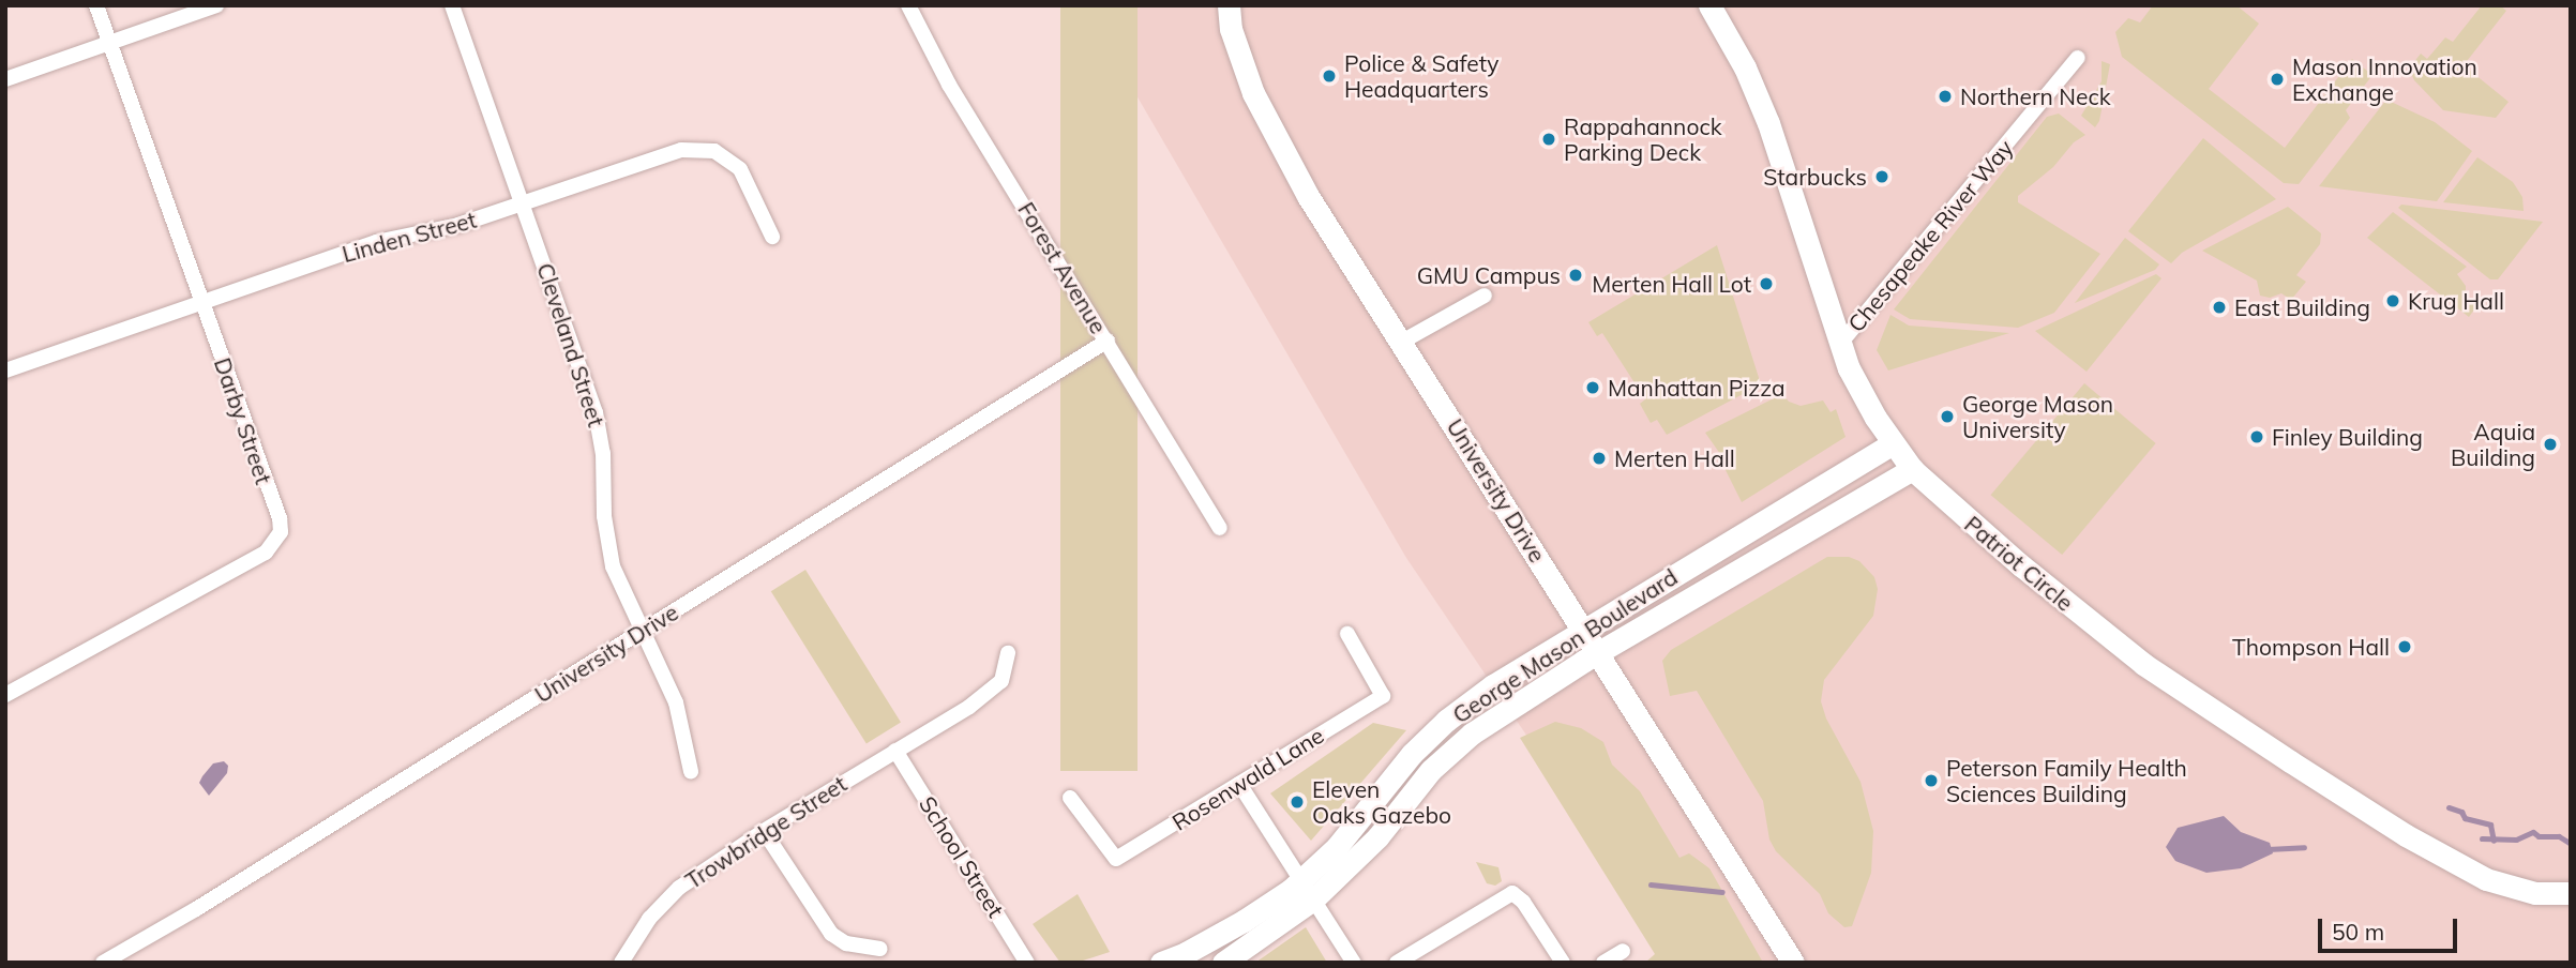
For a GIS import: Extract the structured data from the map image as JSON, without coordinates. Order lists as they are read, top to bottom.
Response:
{
  "streets": {
    "street": [
      "Chesapeake River Way",
      "Linden Street",
      "Forest Avenue",
      "Cleveland Street",
      "Darby Street",
      "University Drive",
      "Patriot Circle",
      "George Mason Boulevard",
      "Rosenwald Lane",
      "Trowbridge Street",
      "School Street"
    ]
  },
  "crossings": [
    ["Chesapeake River Way", "Patriot Circle"],
    ["Linden Street", "Cleveland Street"],
    ["Linden Street", "Darby Street"],
    ["Forest Avenue", "University Drive"],
    ["Cleveland Street", "University Drive"],
    ["University Drive", "George Mason Boulevard"],
    ["Patriot Circle", "George Mason Boulevard"],
    ["Trowbridge Street", "School Street"]
  ],
  "places": [
    "Police & Safety Headquarters",
    "Mason Innovation Exchange",
    "Northern Neck",
    "Rappahannock Parking Deck",
    "Starbucks",
    "GMU Campus",
    "Merten Hall Lot",
    "Krug Hall",
    "East Building",
    "Manhattan Pizza",
    "George Mason University",
    "Finley Building",
    "Aquia Building",
    "Merten Hall",
    "Thompson Hall",
    "Peterson Family Health Sciences Building",
    "Eleven Oaks Gazebo"
  ],
  "scale_bar": "50 m"
}
